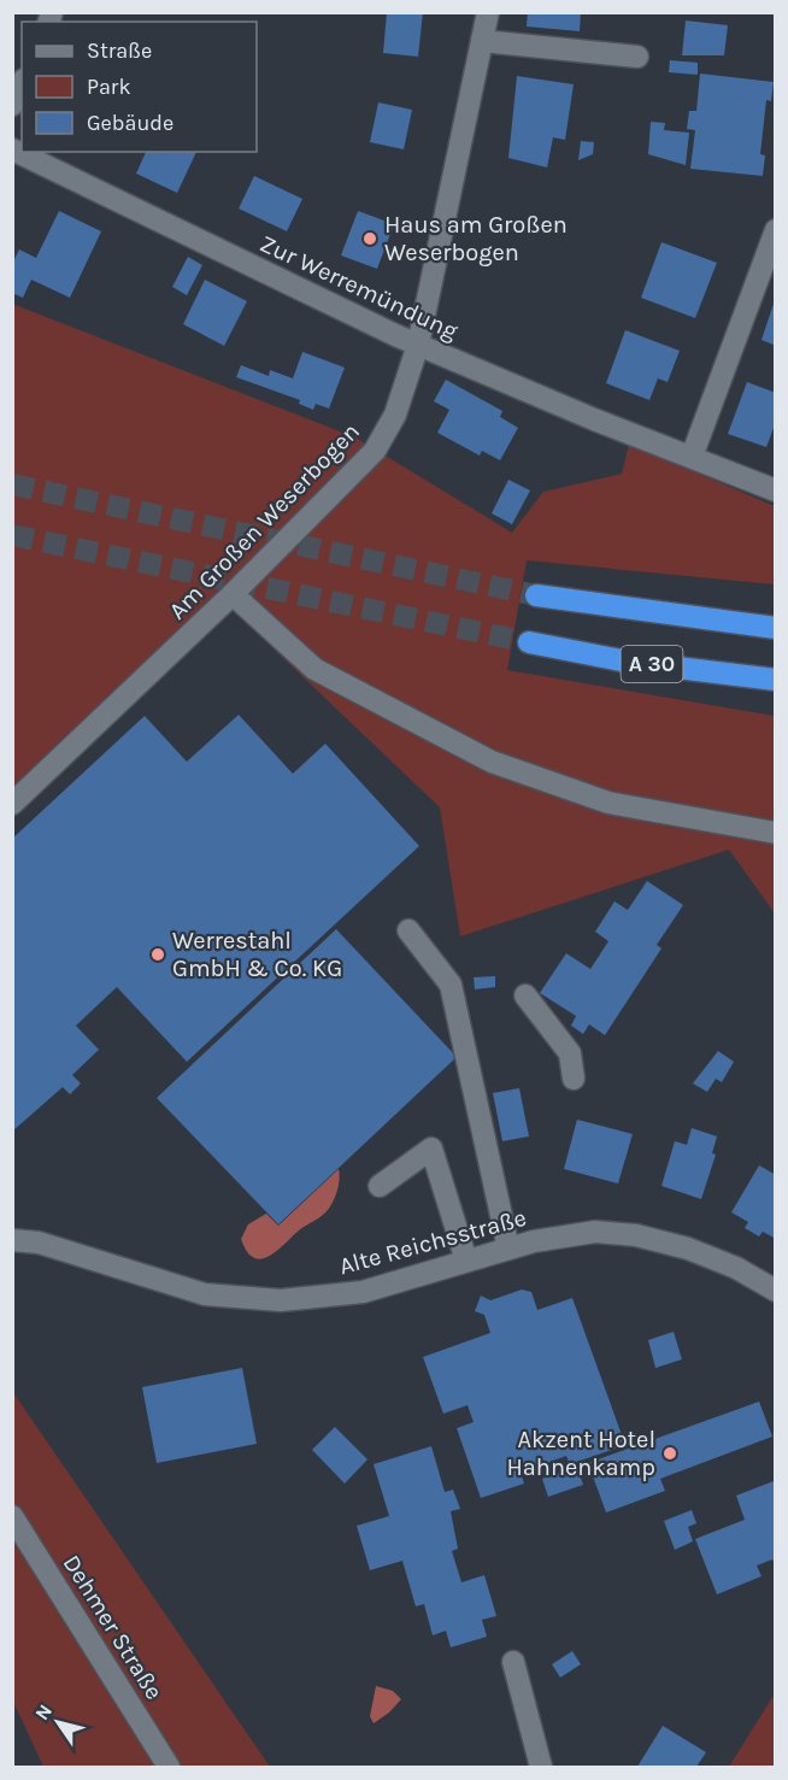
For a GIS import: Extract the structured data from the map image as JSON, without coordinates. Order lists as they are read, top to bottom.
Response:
{
  "streets": {
    "highway": ["A 30"],
    "street": [
      "Zur Werremündung",
      "Am Großen Weserbogen",
      "Alte Reichsstraße",
      "Dehmer Straße"
    ]
  },
  "crossings": [
    ["Zur Werremündung", "Am Großen Weserbogen"]
  ],
  "places": ["Haus am Großen Weserbogen", "Werrestahl GmbH & Co. KG", "Akzent Hotel Hahnenkamp"],
  "legend": ["Straße", "Park", "Gebäude"],
  "north": "top left"
}
